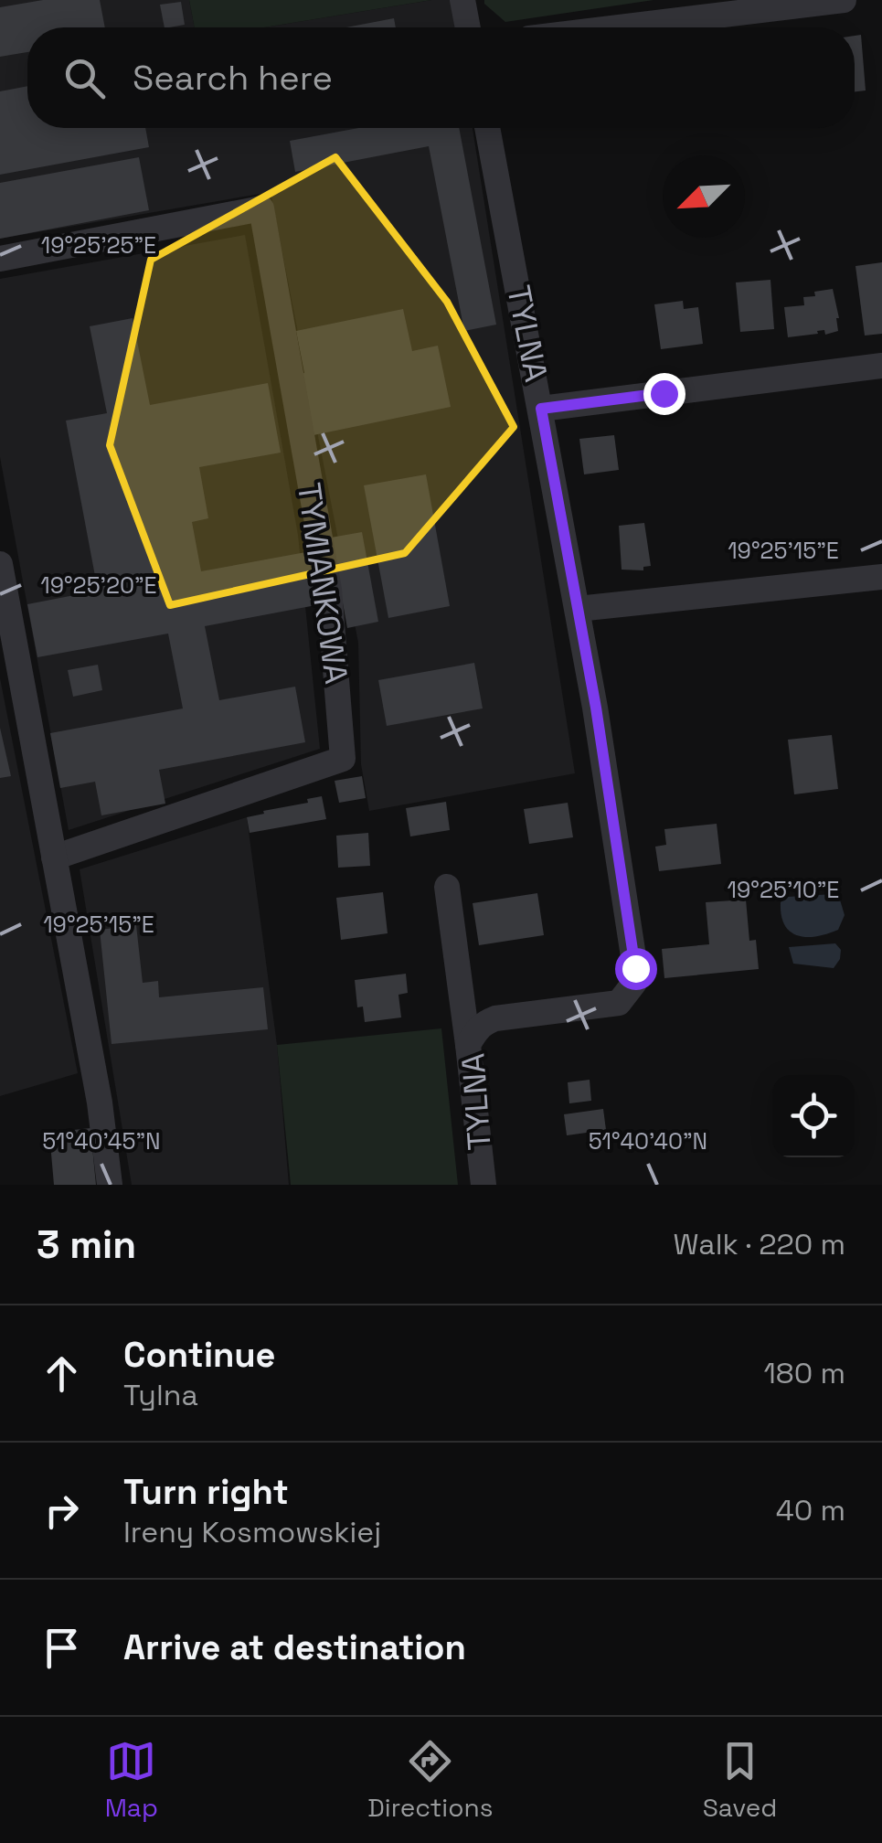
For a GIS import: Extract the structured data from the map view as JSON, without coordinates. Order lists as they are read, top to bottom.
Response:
{
  "streets": {
    "street": ["TYLNA", "TYMIANKOWA"]
  },
  "north": "bottom left",
  "page": {
    "search": "Search here",
    "heading": ["3 min", "Walk · 220 m"],
    "list": [
      ["Continue", "Tylna", "180 m"],
      ["Turn right", "Ireny Kosmowskiej", "40 m"],
      "Arrive at destination"
    ],
    "nav": ["Map", "Directions", "Saved"]
  },
  "coordinates": [
    "19°25'25\"E",
    "19°25'15\"E",
    "19°25'20\"E",
    "19°25'10\"E",
    "51°40'45\"N",
    "51°40'40\"N"
  ]
}
